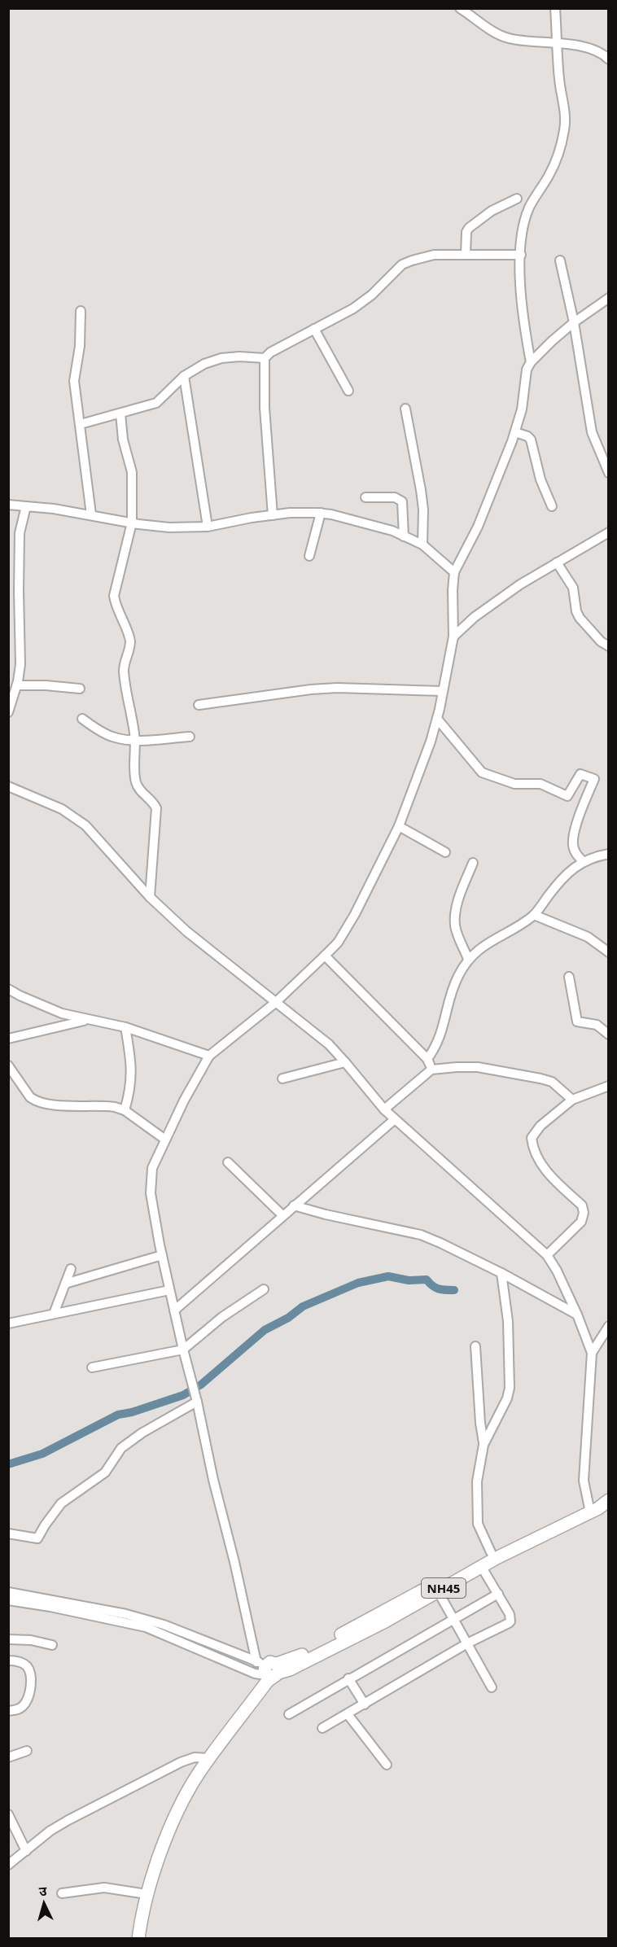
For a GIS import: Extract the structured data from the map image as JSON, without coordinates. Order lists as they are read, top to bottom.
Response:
{
  "streets": {
    "highway": ["NH45"]
  },
  "north": "top"
}
